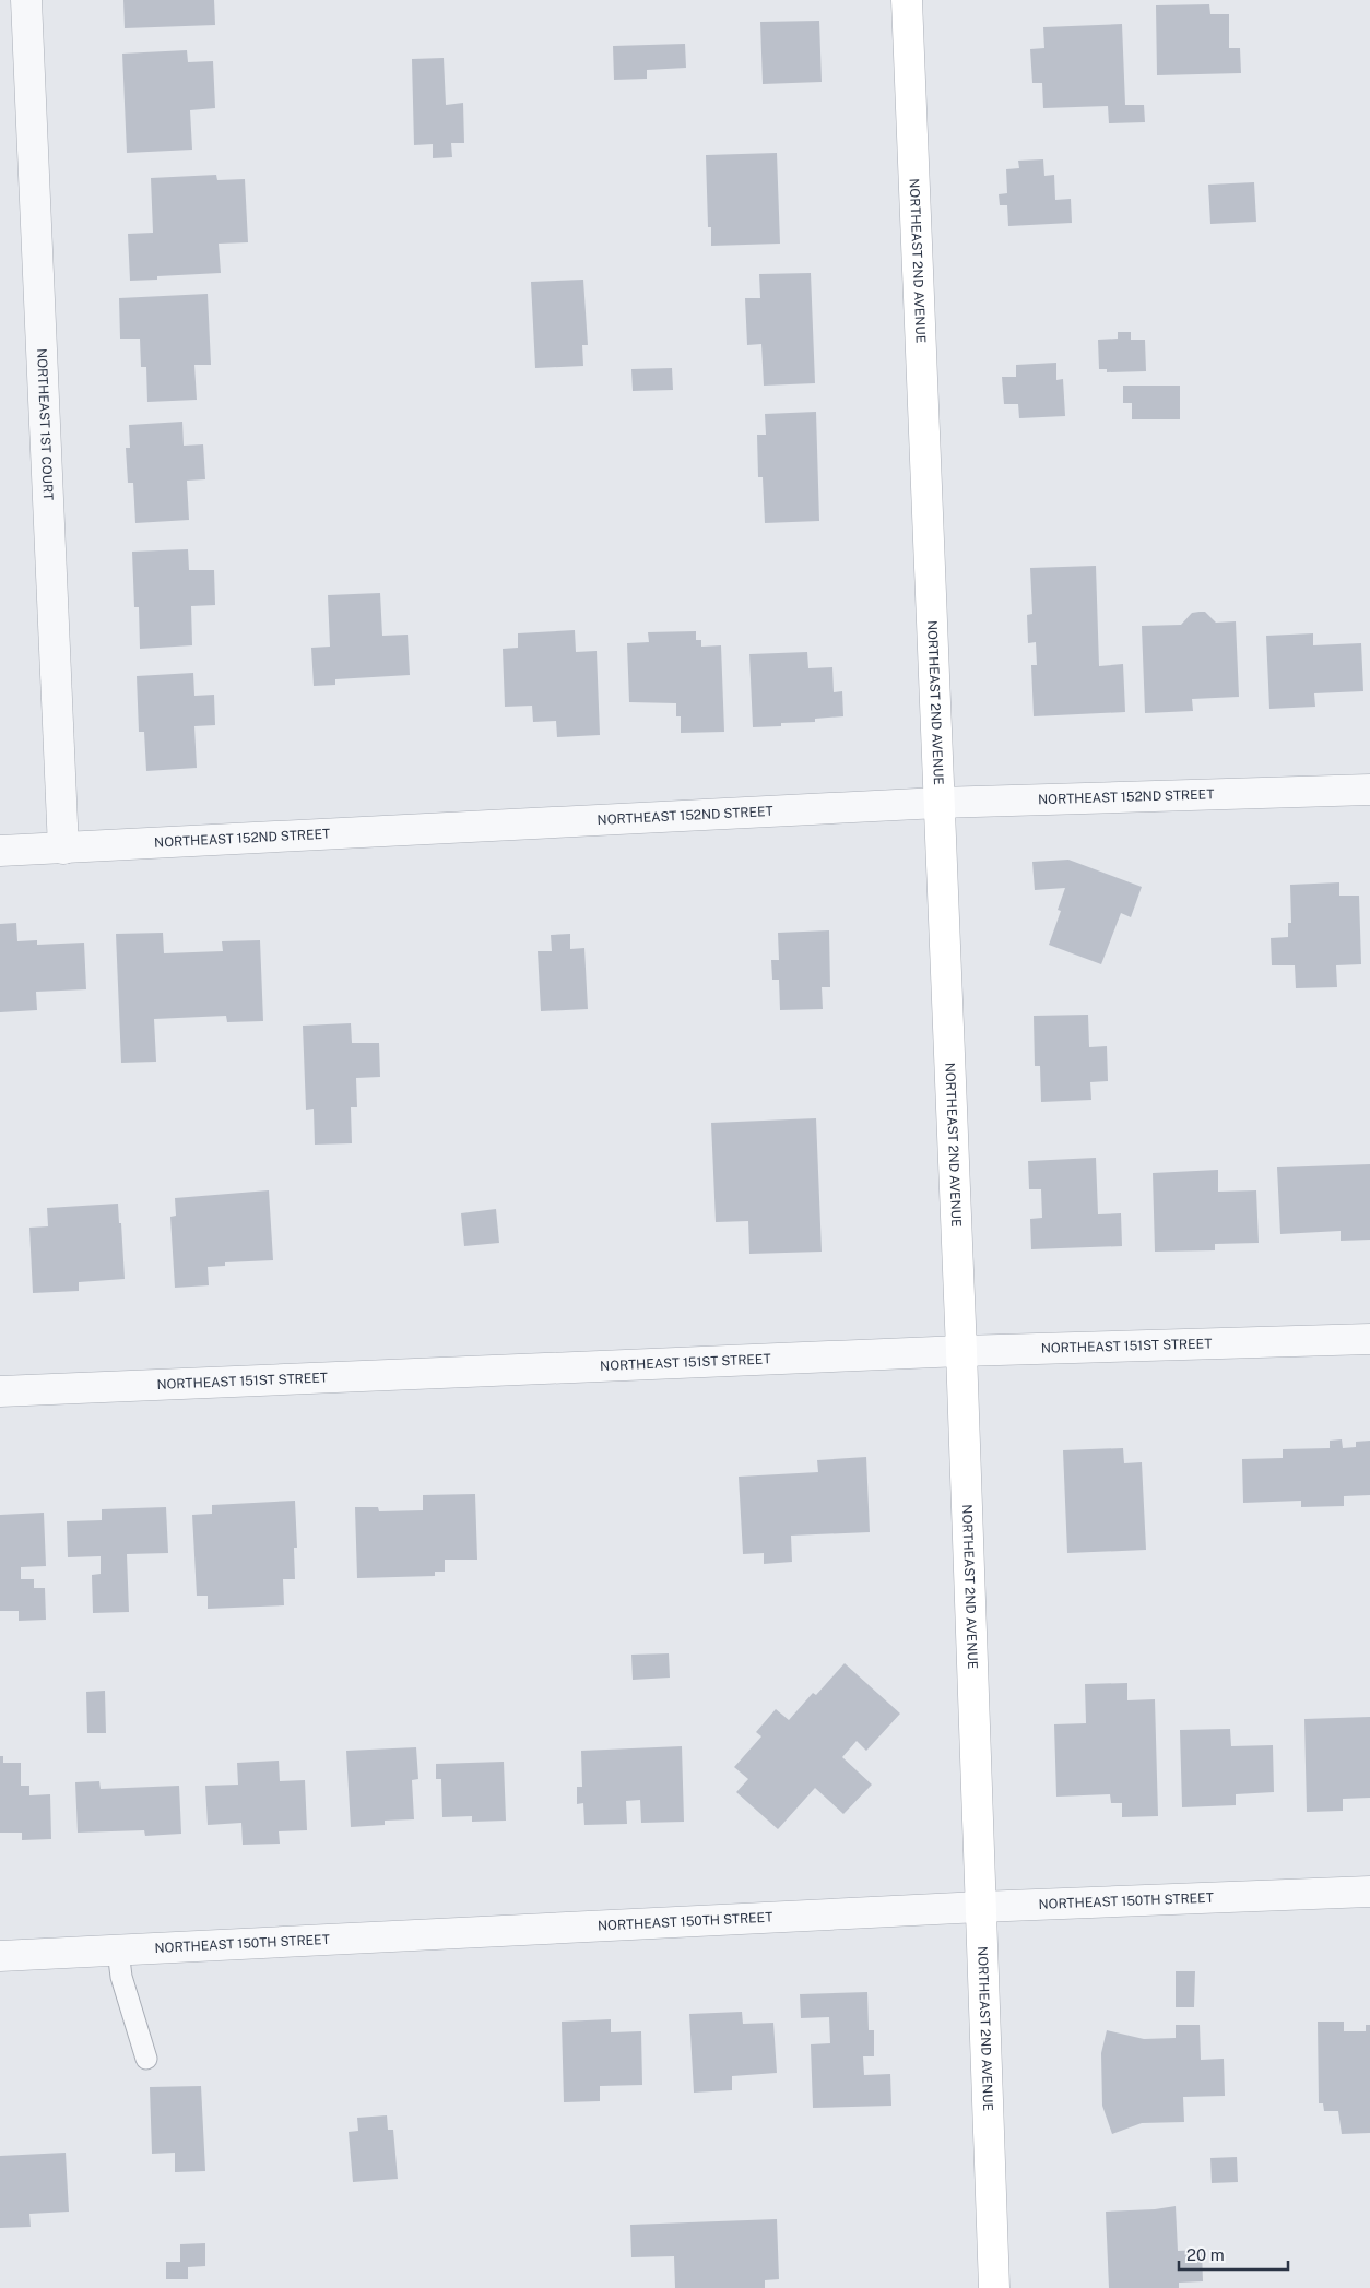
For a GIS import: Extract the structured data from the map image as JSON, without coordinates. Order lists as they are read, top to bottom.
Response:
{
  "streets": {
    "street": [
      "NORTHEAST 2ND AVENUE",
      "NORTHEAST 1ST COURT",
      "NORTHEAST 152ND STREET",
      "NORTHEAST 151ST STREET",
      "NORTHEAST 150TH STREET"
    ]
  },
  "crossings": [
    ["NORTHEAST 2ND AVENUE", "NORTHEAST 152ND STREET"],
    ["NORTHEAST 2ND AVENUE", "NORTHEAST 151ST STREET"],
    ["NORTHEAST 2ND AVENUE", "NORTHEAST 150TH STREET"],
    ["NORTHEAST 1ST COURT", "NORTHEAST 152ND STREET"]
  ],
  "scale_bar": "20 m"
}
